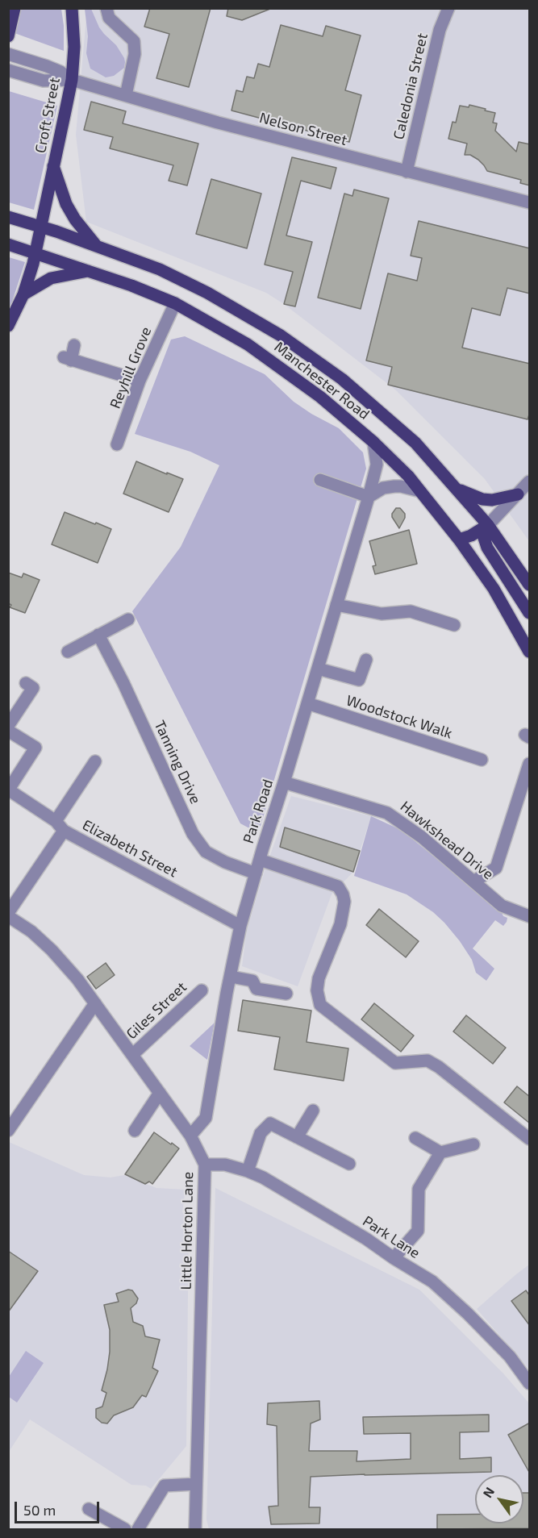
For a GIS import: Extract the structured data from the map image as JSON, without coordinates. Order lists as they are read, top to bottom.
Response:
{
  "streets": {
    "main road": ["Croft Street", "Manchester Road"],
    "street": [
      "Caledonia Street",
      "Nelson Street",
      "Reyhill Grove",
      "Woodstock Walk",
      "Tanning Drive",
      "Park Road",
      "Hawkshead Drive",
      "Elizabeth Street",
      "Giles Street",
      "Little Horton Lane",
      "Park Lane"
    ]
  },
  "crossings": [
    ["Caledonia Street", "Nelson Street"],
    ["Croft Street", "Nelson Street"],
    ["Croft Street", "Manchester Road"],
    ["Reyhill Grove", "Manchester Road"],
    ["Manchester Road", "Park Road"],
    ["Woodstock Walk", "Park Road"],
    ["Tanning Drive", "Park Road"],
    ["Park Road", "Hawkshead Drive"],
    ["Park Road", "Elizabeth Street"],
    ["Park Road", "Little Horton Lane"],
    ["Giles Street", "Little Horton Lane"],
    ["Little Horton Lane", "Park Lane"]
  ],
  "scale_bar": "50 m",
  "north": "top left"
}
